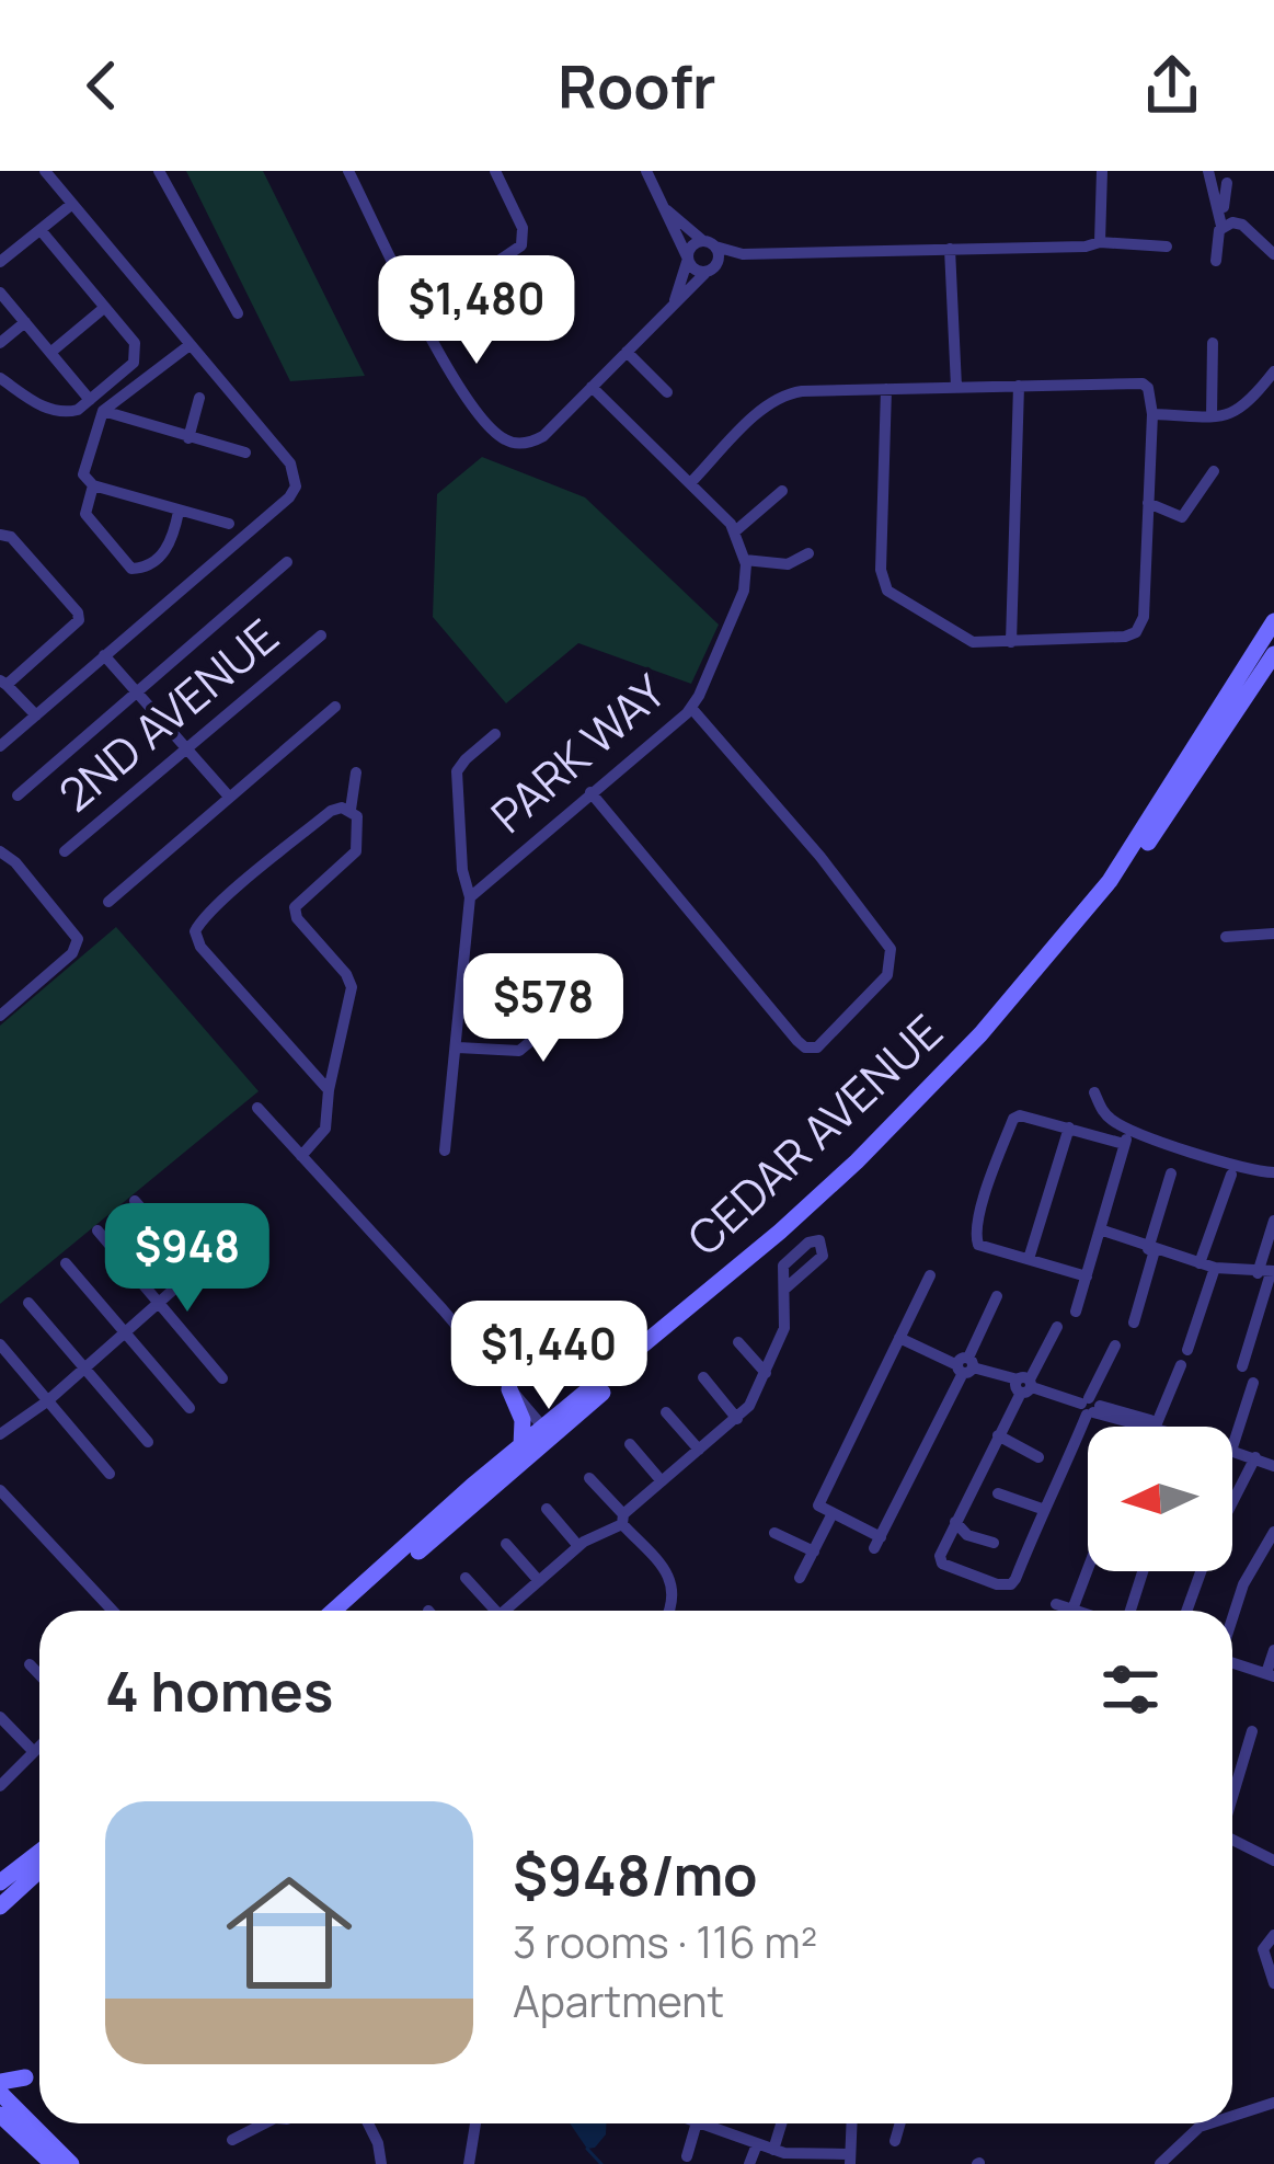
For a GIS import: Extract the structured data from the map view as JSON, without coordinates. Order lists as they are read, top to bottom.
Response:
{
  "streets": {
    "main road": ["CEDAR AVENUE"],
    "street": ["2ND AVENUE", "PARK WAY"]
  },
  "north": "left",
  "page": {
    "header": "Roofr",
    "price": [
      "$1,480",
      "$578",
      "$948",
      "$1,440"
    ],
    "heading": "4 homes",
    "list": [
      {
        "name": "$948/mo",
        "note": "3 rooms · 116 m² · Apartment"
      }
    ]
  }
}
